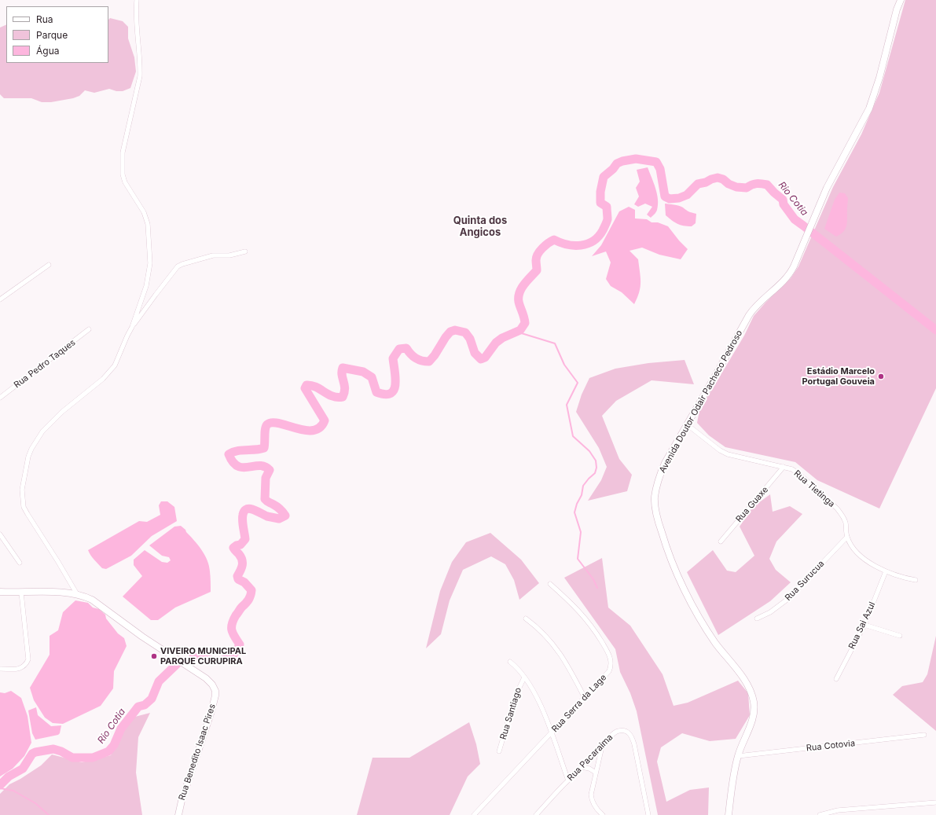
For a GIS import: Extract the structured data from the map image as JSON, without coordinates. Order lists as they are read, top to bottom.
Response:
{
  "streets": {
    "main road": ["Avenida Doutor Odair Pacheco Pedroso", "Rua Benedito Isaac Pires"],
    "street": [
      "Rua Pedro Taques",
      "Rua Tietinga",
      "Rua Guaxe",
      "Rua Surucua",
      "Rua Sai Azul",
      "Rua Serra da Lage",
      "Rua Santiago",
      "Rua Cotovia",
      "Rua Pacaraima"
    ]
  },
  "crossings": [
    ["Avenida Doutor Odair Pacheco Pedroso", "Rua Tietinga"],
    ["Avenida Doutor Odair Pacheco Pedroso", "Rua Cotovia"],
    ["Rua Tietinga", "Rua Guaxe"],
    ["Rua Tietinga", "Rua Surucua"],
    ["Rua Tietinga", "Rua Sai Azul"]
  ],
  "districts": ["Quinta dos Angicos"],
  "water": ["Rio Cotia"],
  "places": ["Estádio Marcelo Portugal Gouveia", "VIVEIRO MUNICIPAL PARQUE CURUPIRA"],
  "legend": ["Rua", "Parque", "Água"]
}
